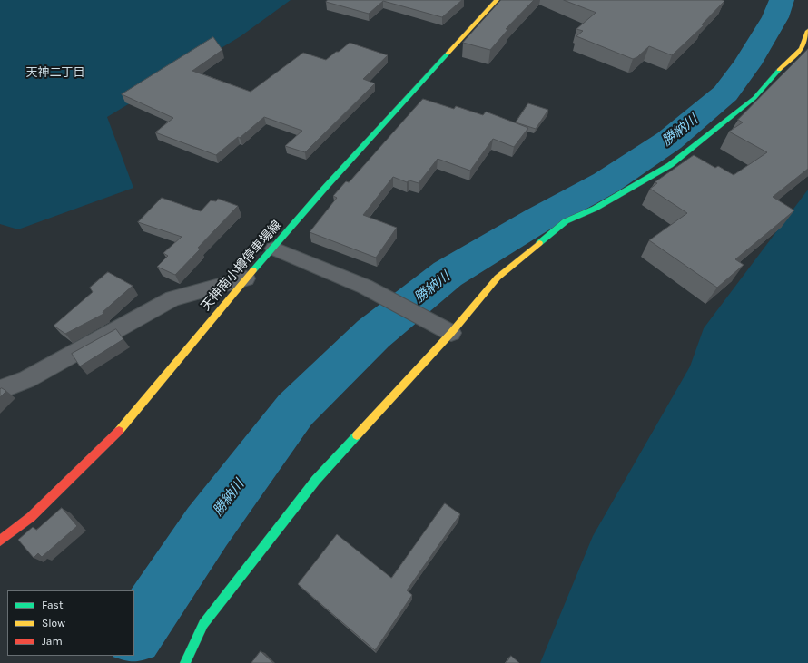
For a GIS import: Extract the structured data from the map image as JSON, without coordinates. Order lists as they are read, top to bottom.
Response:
{
  "streets": {
    "street": ["天神南小樽停車場線"]
  },
  "districts": ["天神二丁目"],
  "water": ["勝納川"],
  "legend": ["Fast", "Slow", "Jam"]
}
